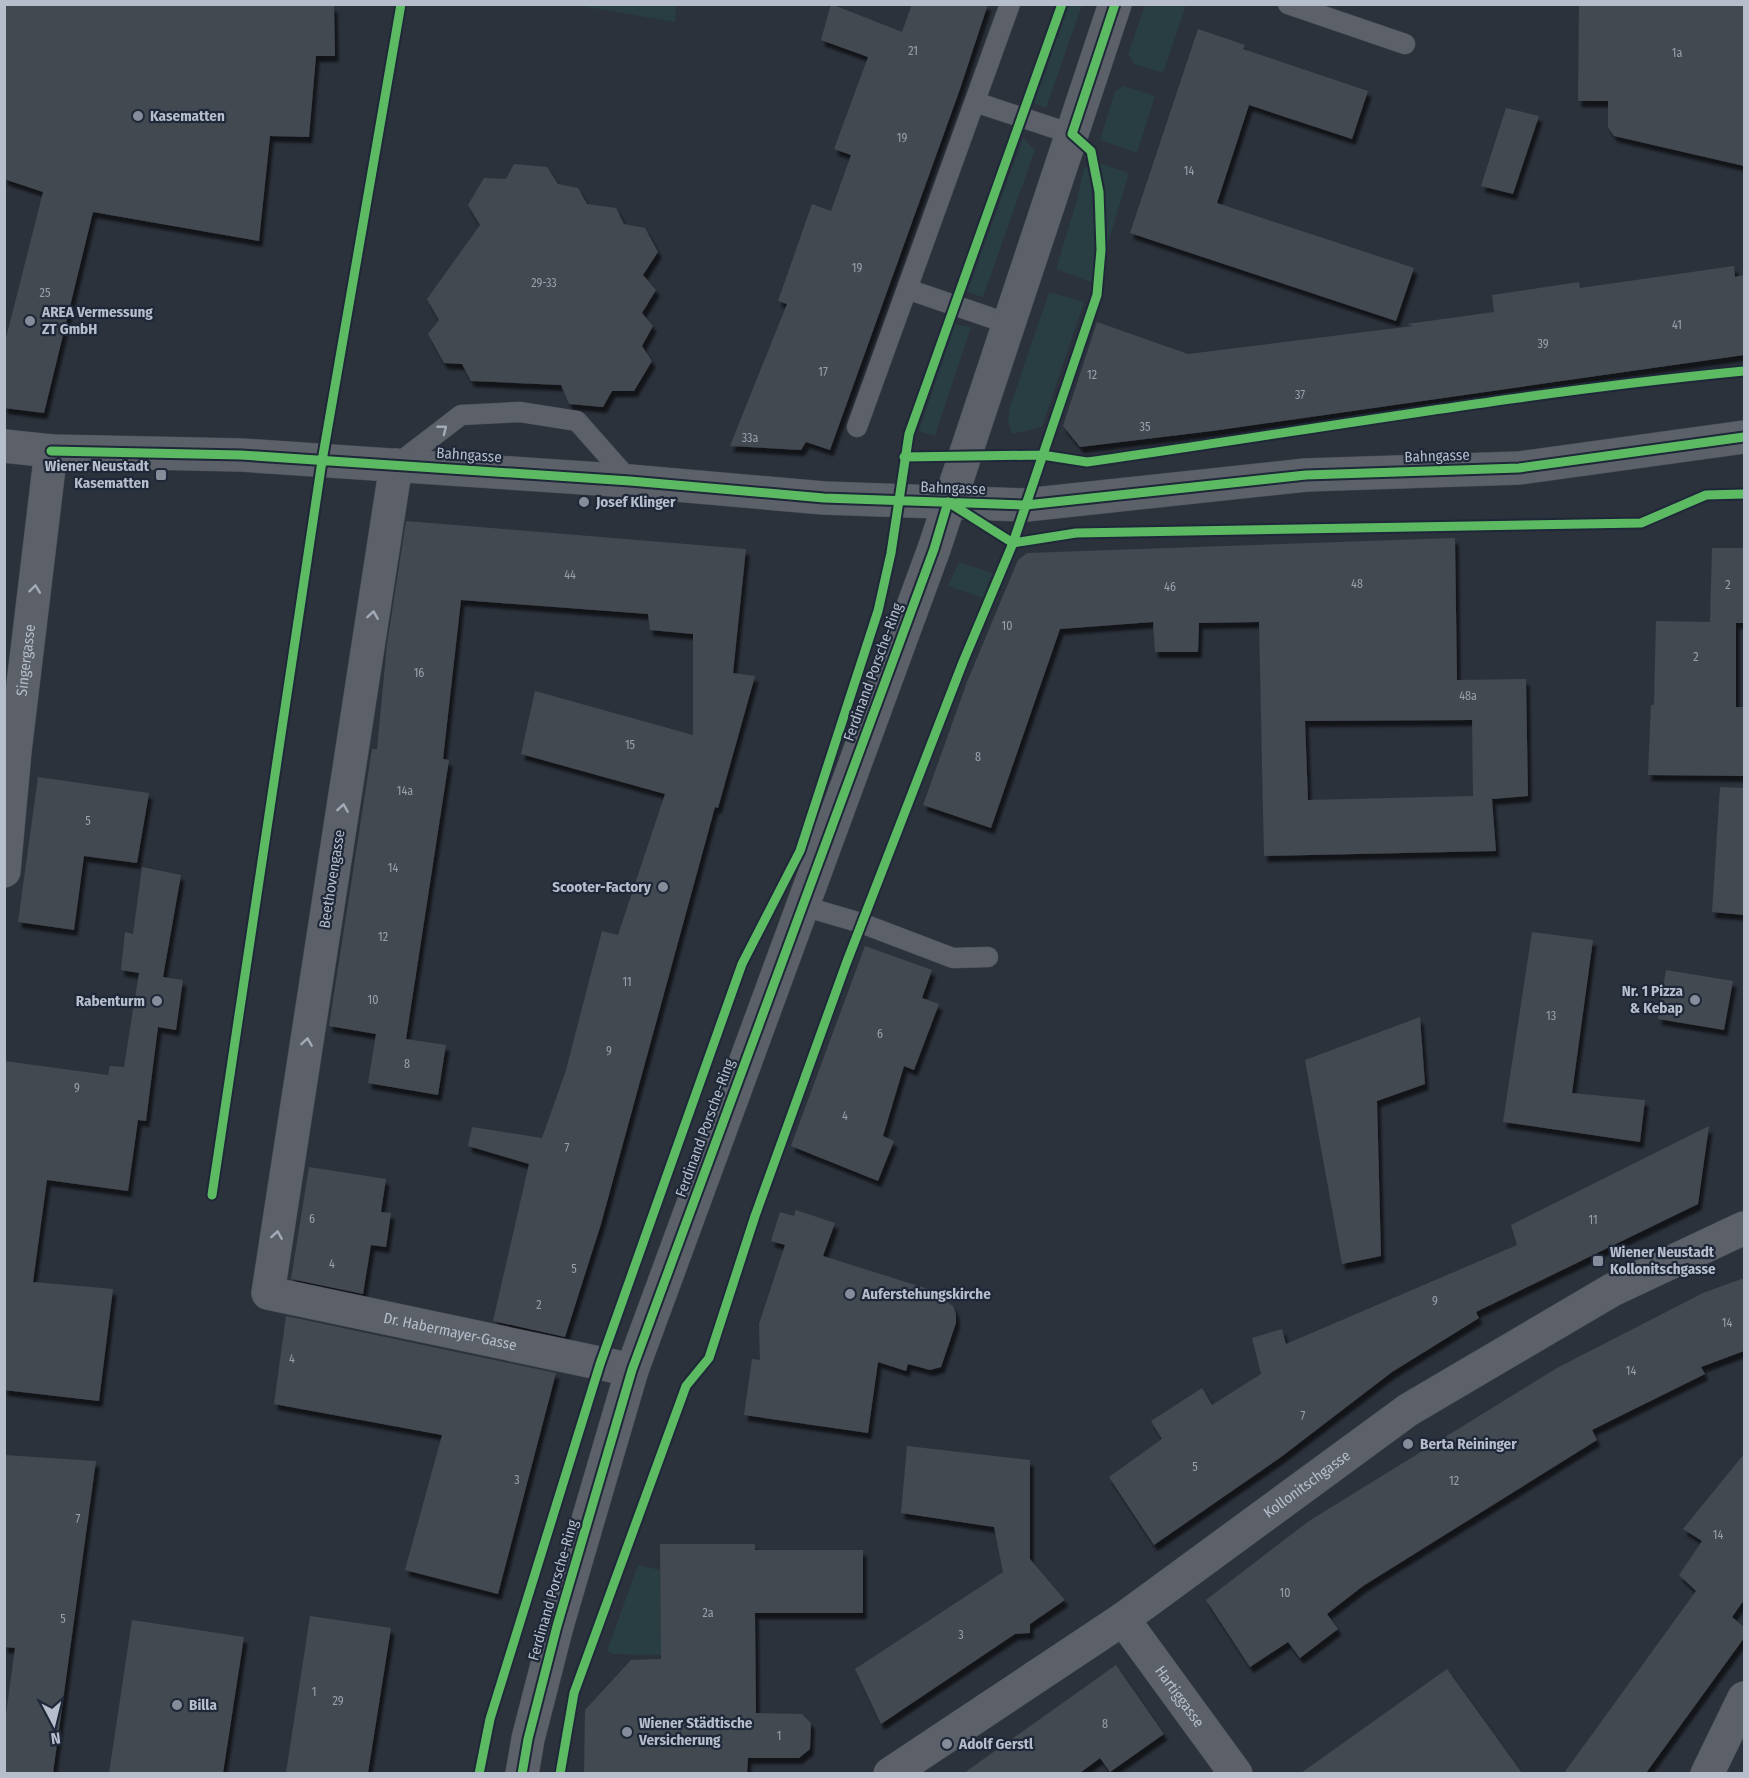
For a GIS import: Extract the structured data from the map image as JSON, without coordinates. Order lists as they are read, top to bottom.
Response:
{
  "streets": {
    "street": [
      "Bahngasse",
      "Singergasse",
      "Ferdinand Porsche-Ring",
      "Beethovengasse",
      "Dr. Habermayer-Gasse",
      "Kollonitschgasse",
      "Hartiggasse"
    ]
  },
  "crossings": [
    ["Bahngasse", "Singergasse"],
    ["Bahngasse", "Ferdinand Porsche-Ring"],
    ["Bahngasse", "Beethovengasse"],
    ["Ferdinand Porsche-Ring", "Dr. Habermayer-Gasse"],
    ["Beethovengasse", "Dr. Habermayer-Gasse"],
    ["Kollonitschgasse", "Hartiggasse"]
  ],
  "one_way": ["Singergasse", "Beethovengasse"],
  "places": {
    "other": [
      "Kasematten",
      "AREA Vermessung ZT GmbH",
      "Josef Klinger",
      "Scooter-Factory",
      "Nr. 1 Pizza & Kebap",
      "Rabenturm",
      "Auferstehungskirche",
      "Berta Reininger",
      "Billa",
      "Wiener Städtische Versicherung",
      "Adolf Gerstl"
    ],
    "transit": ["Wiener Neustadt Kasematten", "Wiener Neustadt Kollonitschgasse"]
  },
  "house_numbers": [
    "21",
    "1a",
    "19",
    "14",
    "19",
    "29-33",
    "25",
    "41",
    "39",
    "17",
    "12",
    "37",
    "35",
    "33a",
    "44",
    "48",
    "2",
    "46",
    "10",
    "2",
    "16",
    "48a",
    "15",
    "8",
    "14a",
    "5",
    "14",
    "12",
    "11",
    "10",
    "13",
    "6",
    "9",
    "8",
    "9",
    "4",
    "7",
    "6",
    "11",
    "4",
    "5",
    "9",
    "2",
    "14",
    "4",
    "14",
    "7",
    "5",
    "3",
    "12",
    "7",
    "14",
    "10",
    "2a",
    "5",
    "3",
    "1",
    "29",
    "8",
    "1"
  ],
  "north": "bottom"
}
